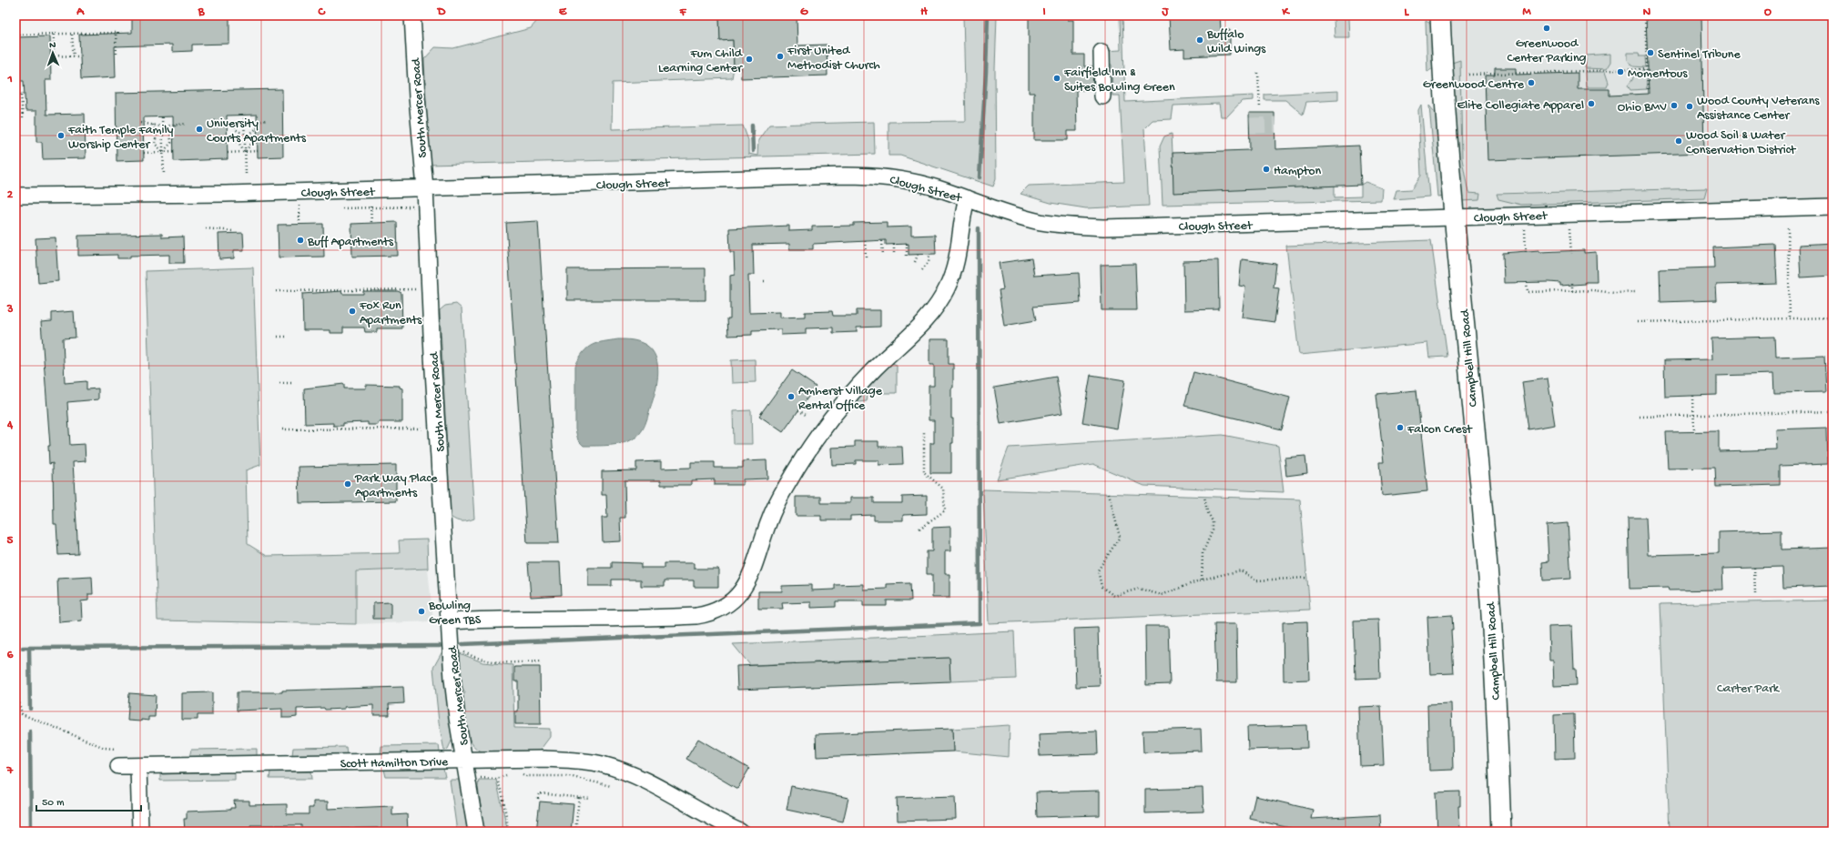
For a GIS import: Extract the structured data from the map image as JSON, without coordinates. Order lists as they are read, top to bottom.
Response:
{
  "streets": {
    "main road": ["Campbell Hill Road"],
    "street": ["South Mercer Road", "Clough Street", "Scott Hamilton Drive"]
  },
  "crossings": [
    ["South Mercer Road", "Clough Street"],
    ["South Mercer Road", "Scott Hamilton Drive"],
    ["Clough Street", "Campbell Hill Road"]
  ],
  "parks": ["Carter Park"],
  "places": [
    "Greenwood Center Parking",
    "Buffalo Wild Wings",
    "Sentinel Tribune",
    "First United Methodist Church",
    "Fum Child Learning Center",
    "Momentous",
    "Fairfield Inn & Suites Bowling Green",
    "Greenwood Centre",
    "Elite Collegiate Apparel",
    "Ohio BMV",
    "Wood County Veterans Assistance Center",
    "University Courts Apartments",
    "Faith Temple Family Worship Center",
    "Wood Soil & Water Conservation District",
    "Hampton",
    "Buff Apartments",
    "Fox Run Apartments",
    "Amherst Village Rental Office",
    "Falcon Crest",
    "Park Way Place Apartments",
    "Bowling Green TBS"
  ],
  "scale_bar": "50 m",
  "north": "top",
  "grid": {
    "columns": [
      "A",
      "B",
      "C",
      "D",
      "E",
      "F",
      "G",
      "H",
      "I",
      "J",
      "K",
      "L",
      "M",
      "N",
      "O"
    ],
    "rows": [
      "1",
      "2",
      "3",
      "4",
      "5",
      "6",
      "7"
    ]
  }
}
